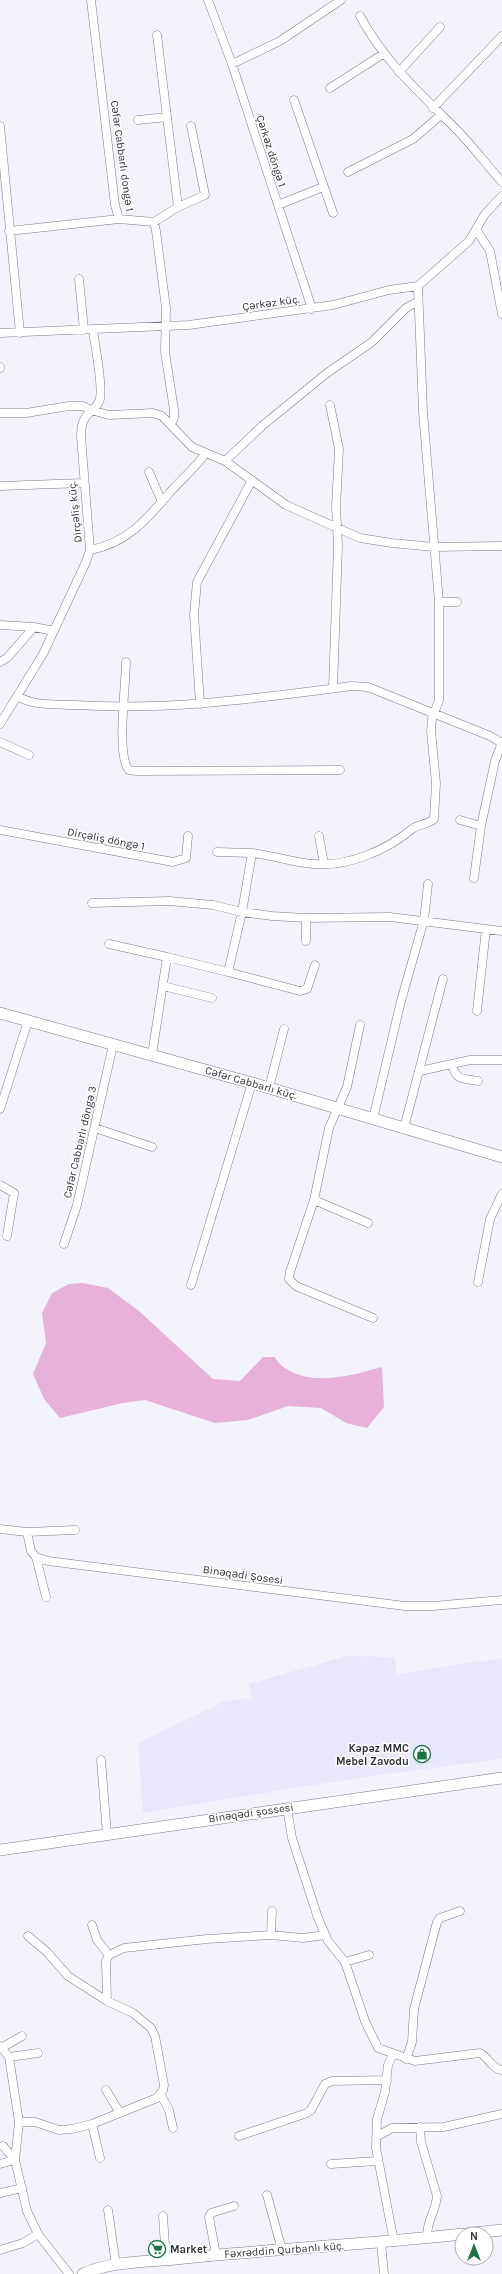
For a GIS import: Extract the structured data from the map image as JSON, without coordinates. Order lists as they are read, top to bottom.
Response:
{
  "streets": {
    "street": [
      "Çərkəz döngə 1",
      "Cəfər Cabbarlı dongə 1",
      "Çərkəz küç.",
      "Dirçəliş küç.",
      "Dirçəliş döngə 1",
      "Cəfər Cabbarlı küç.",
      "Cəfər Cabbarlı döngə 3",
      "Binəqədi Şosesi",
      "Binəqədi şossesi",
      "Fəxrəddin Qurbanlı küç."
    ]
  },
  "crossings": [
    ["Çərkəz döngə 1", "Çərkəz küç."],
    ["Çərkəz küç.", "Dirçəliş küç."],
    ["Cəfər Cabbarlı küç.", "Cəfər Cabbarlı döngə 3"]
  ],
  "places": {
    "shop": ["Kəpəz MMC Mebel Zavodu"],
    "supermarket": ["Market"]
  },
  "north": "top"
}
